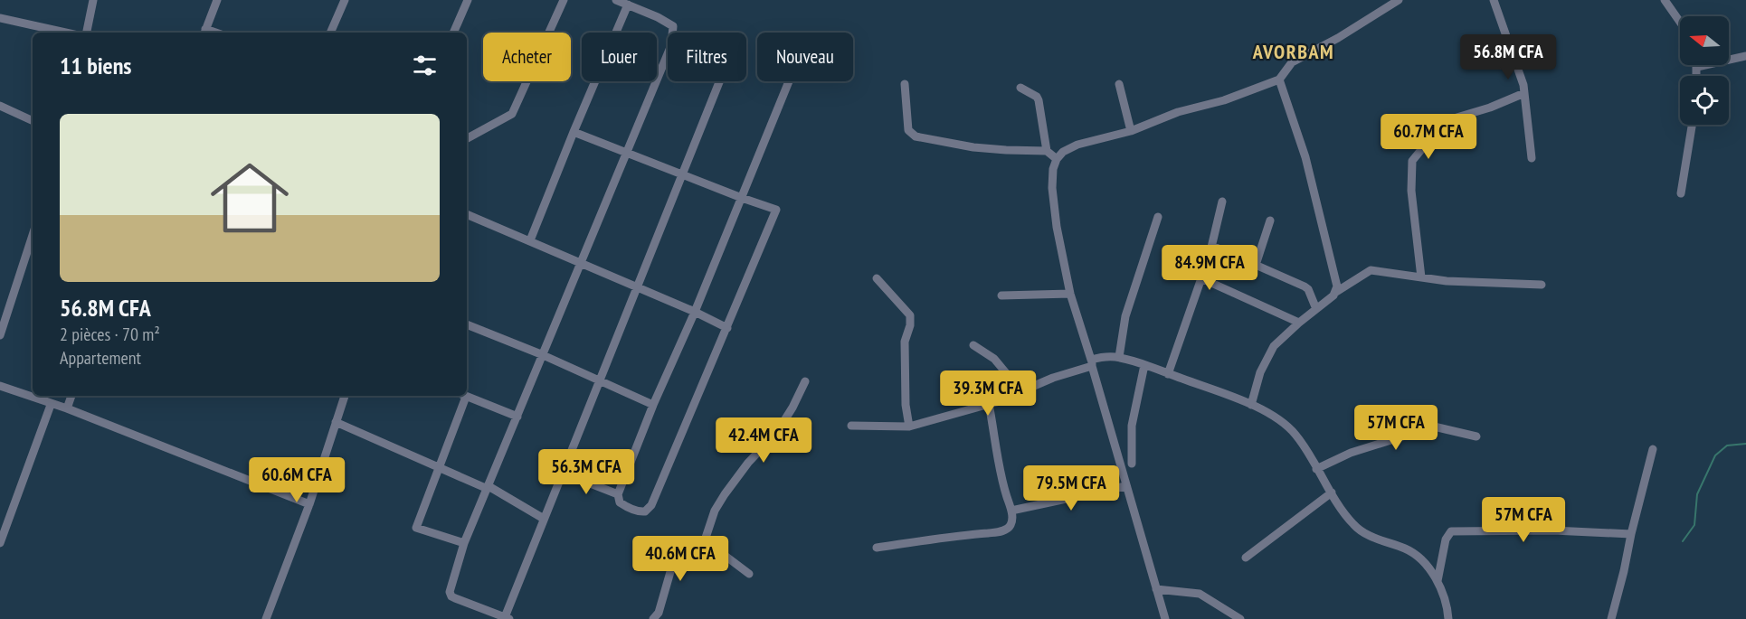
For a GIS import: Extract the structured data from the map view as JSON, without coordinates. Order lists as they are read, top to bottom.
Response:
{
  "districts": ["AVORBAM"],
  "north": "left",
  "page": {
    "chip": [
      "Acheter",
      "Louer",
      "Filtres",
      "Nouveau"
    ],
    "heading": "11 biens",
    "price": [
      "56.8M CFA",
      "60.7M CFA",
      "84.9M CFA",
      "39.3M CFA",
      "57M CFA",
      "42.4M CFA",
      "56.3M CFA",
      "60.6M CFA",
      "79.5M CFA",
      "57M CFA",
      "40.6M CFA"
    ],
    "list": [
      {
        "name": "56.8M CFA",
        "note": "2 pièces · 70 m² · Appartement"
      }
    ]
  }
}
